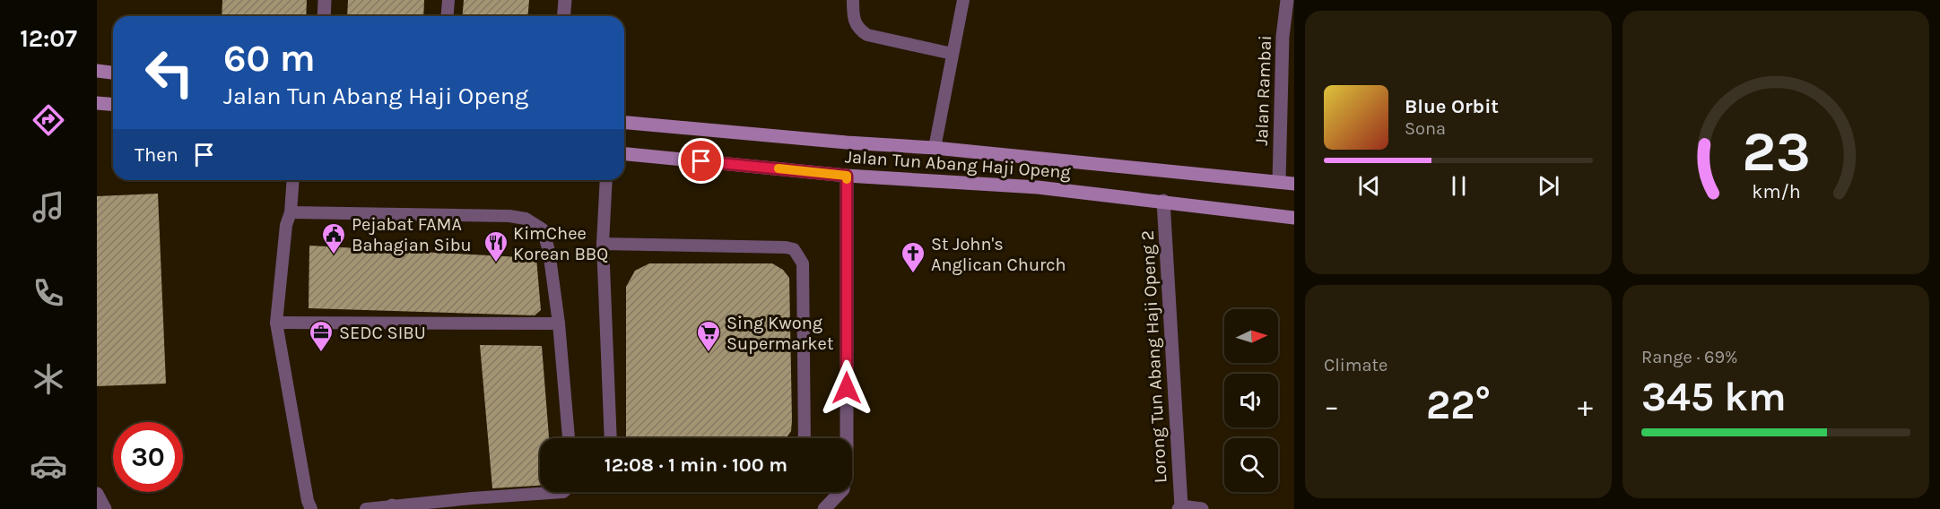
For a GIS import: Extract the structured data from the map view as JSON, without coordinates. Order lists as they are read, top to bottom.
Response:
{
  "streets": {
    "main road": ["Jalan Tun Abang Haji Openg"],
    "street": ["Jalan Rambai", "Lorong Tun Abang Haji Openg 2"]
  },
  "crossings": [
    ["Jalan Rambai", "Jalan Tun Abang Haji Openg"],
    ["Jalan Tun Abang Haji Openg", "Lorong Tun Abang Haji Openg 2"]
  ],
  "places": {
    "public building": ["Pejabat FAMA Bahagian Sibu"],
    "restaurant": ["KimChee Korean BBQ"],
    "church": ["St John's Anglican Church"],
    "office": ["SEDC SIBU"],
    "supermarket": ["Sing Kwong Supermarket"]
  },
  "north": "right",
  "page": {
    "tabs": "12:07",
    "turn": ["60 m", "Jalan Tun Abang Haji Openg"],
    "song": ["Blue Orbit", "Sona"],
    "then": "Then",
    "tile": [
      "Climate",
      ["Range · 69%", "345 km"]
    ],
    "heat": ["−", "22°", "+"],
    "limit": "30",
    "trip": "12:08 · 1 min · 100 m",
    "gauge": ["23", "km/h"]
  }
}
